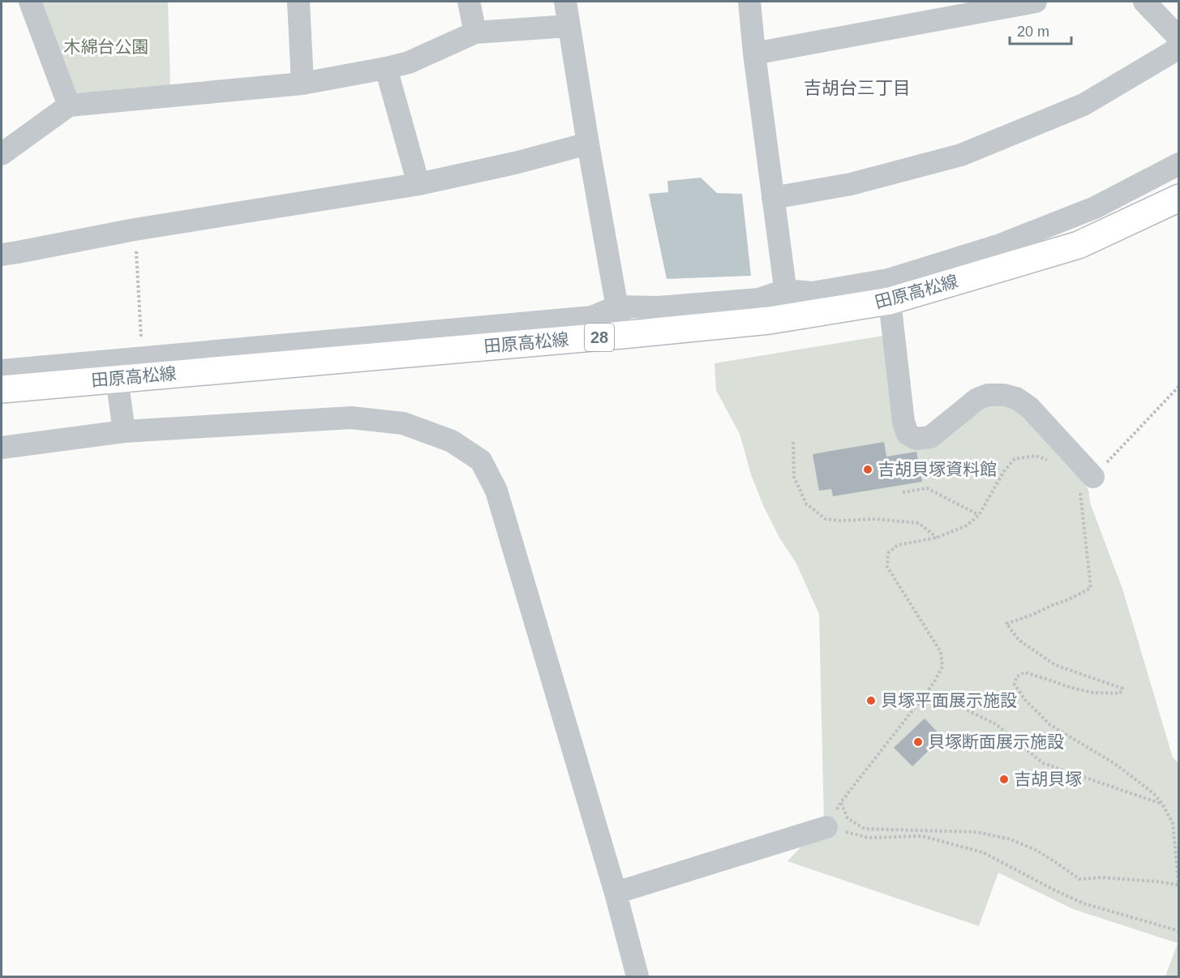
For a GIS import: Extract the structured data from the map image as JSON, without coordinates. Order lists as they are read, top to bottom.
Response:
{
  "streets": {
    "main road": ["田原高松線", "28"]
  },
  "districts": ["吉胡台三丁目"],
  "parks": ["木綿台公園"],
  "places": [
    "吉胡貝塚資料館",
    "貝塚平面展示施設",
    "貝塚断面展示施設",
    "吉胡貝塚"
  ],
  "scale_bar": "20 m"
}
